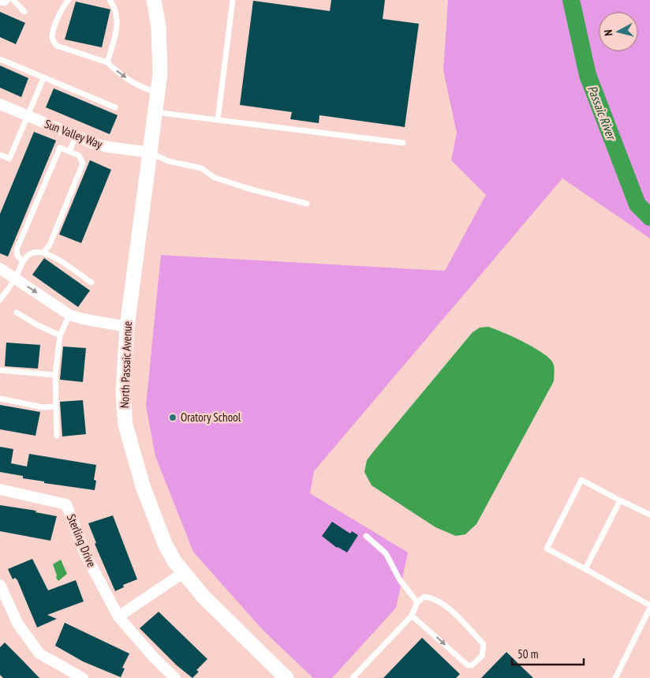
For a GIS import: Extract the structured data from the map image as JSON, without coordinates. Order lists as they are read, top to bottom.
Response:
{
  "streets": {
    "main road": ["North Passaic Avenue"],
    "street": ["Sun Valley Way", "Sterling Drive"]
  },
  "crossings": [
    ["Sun Valley Way", "North Passaic Avenue"]
  ],
  "water": ["Passaic River"],
  "places": ["Oratory School"],
  "scale_bar": "50 m",
  "north": "left"
}
